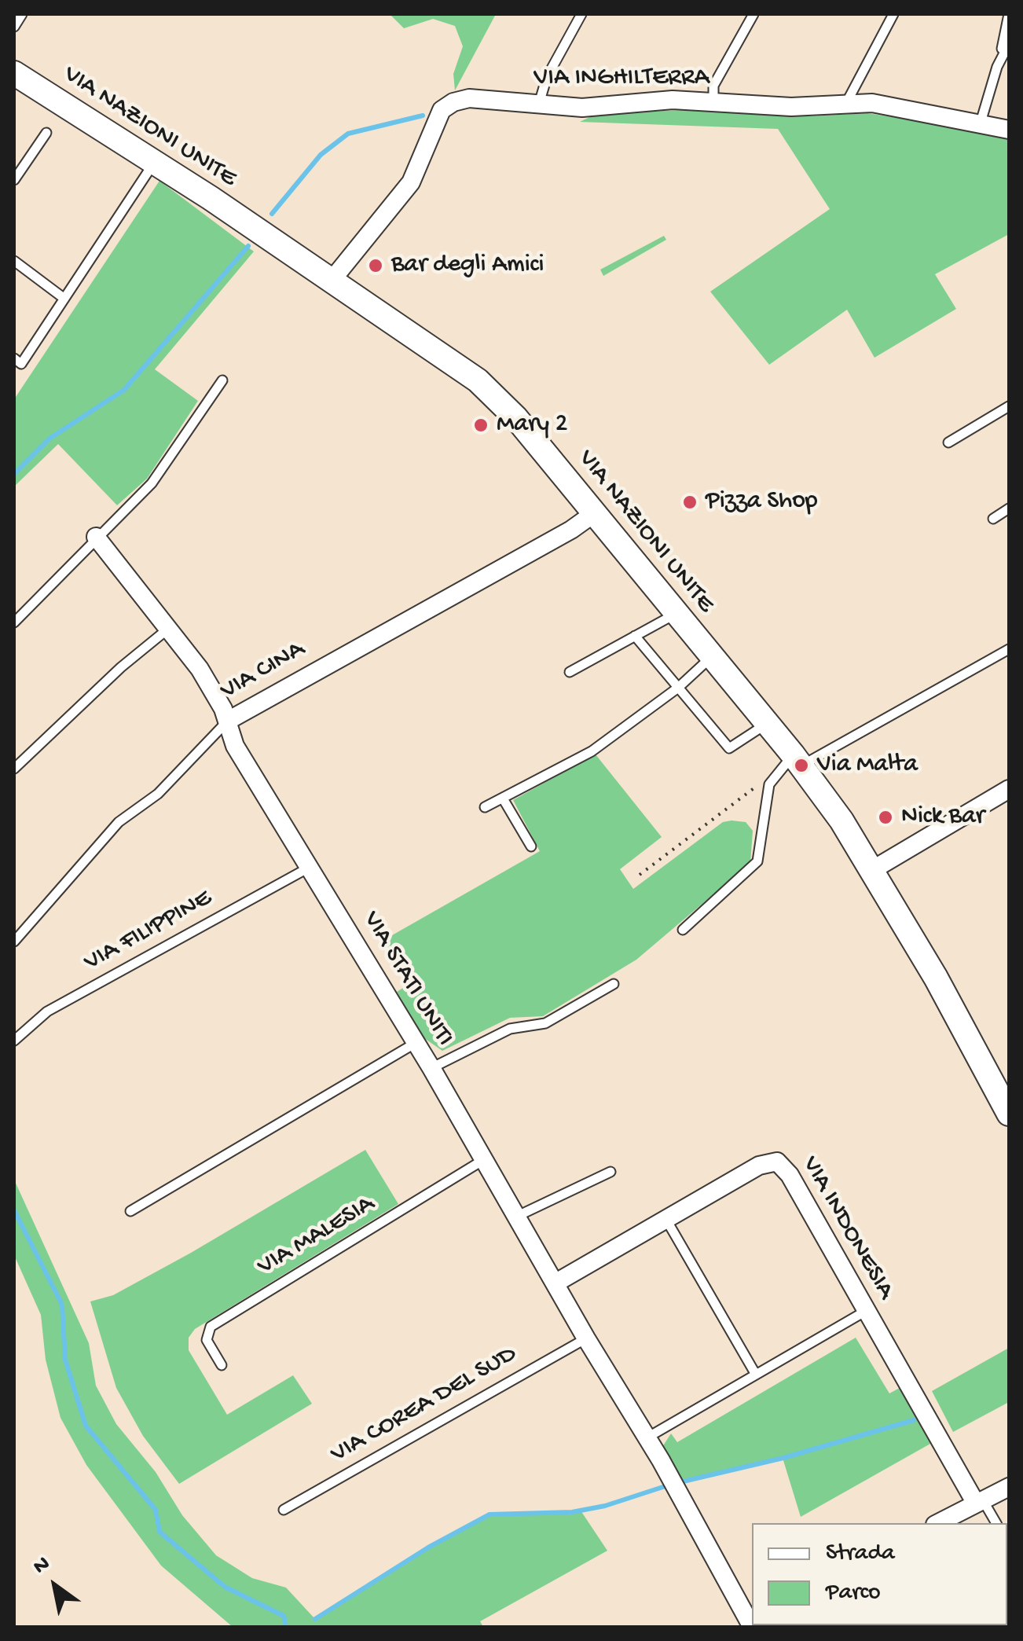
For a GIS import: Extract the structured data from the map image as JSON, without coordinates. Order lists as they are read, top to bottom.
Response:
{
  "streets": {
    "street": [
      "VIA INGHILTERRA",
      "VIA NAZIONI UNITE",
      "VIA CINA",
      "VIA STATI UNITI",
      "VIA INDONESIA"
    ],
    "lane": ["VIA FILIPPINE", "VIA MALESIA", "VIA COREA DEL SUD"]
  },
  "crossings": [
    ["VIA INGHILTERRA", "VIA NAZIONI UNITE"],
    ["VIA NAZIONI UNITE", "VIA CINA"],
    ["VIA CINA", "VIA STATI UNITI"],
    ["VIA FILIPPINE", "VIA STATI UNITI"],
    ["VIA STATI UNITI", "VIA INDONESIA"],
    ["VIA STATI UNITI", "VIA MALESIA"],
    ["VIA STATI UNITI", "VIA COREA DEL SUD"]
  ],
  "places": [
    "Bar degli Amici",
    "Mary 2",
    "Pizza Shop",
    "Via Malta",
    "Nick Bar"
  ],
  "legend": ["Strada", "Parco"],
  "north": "top left"
}
